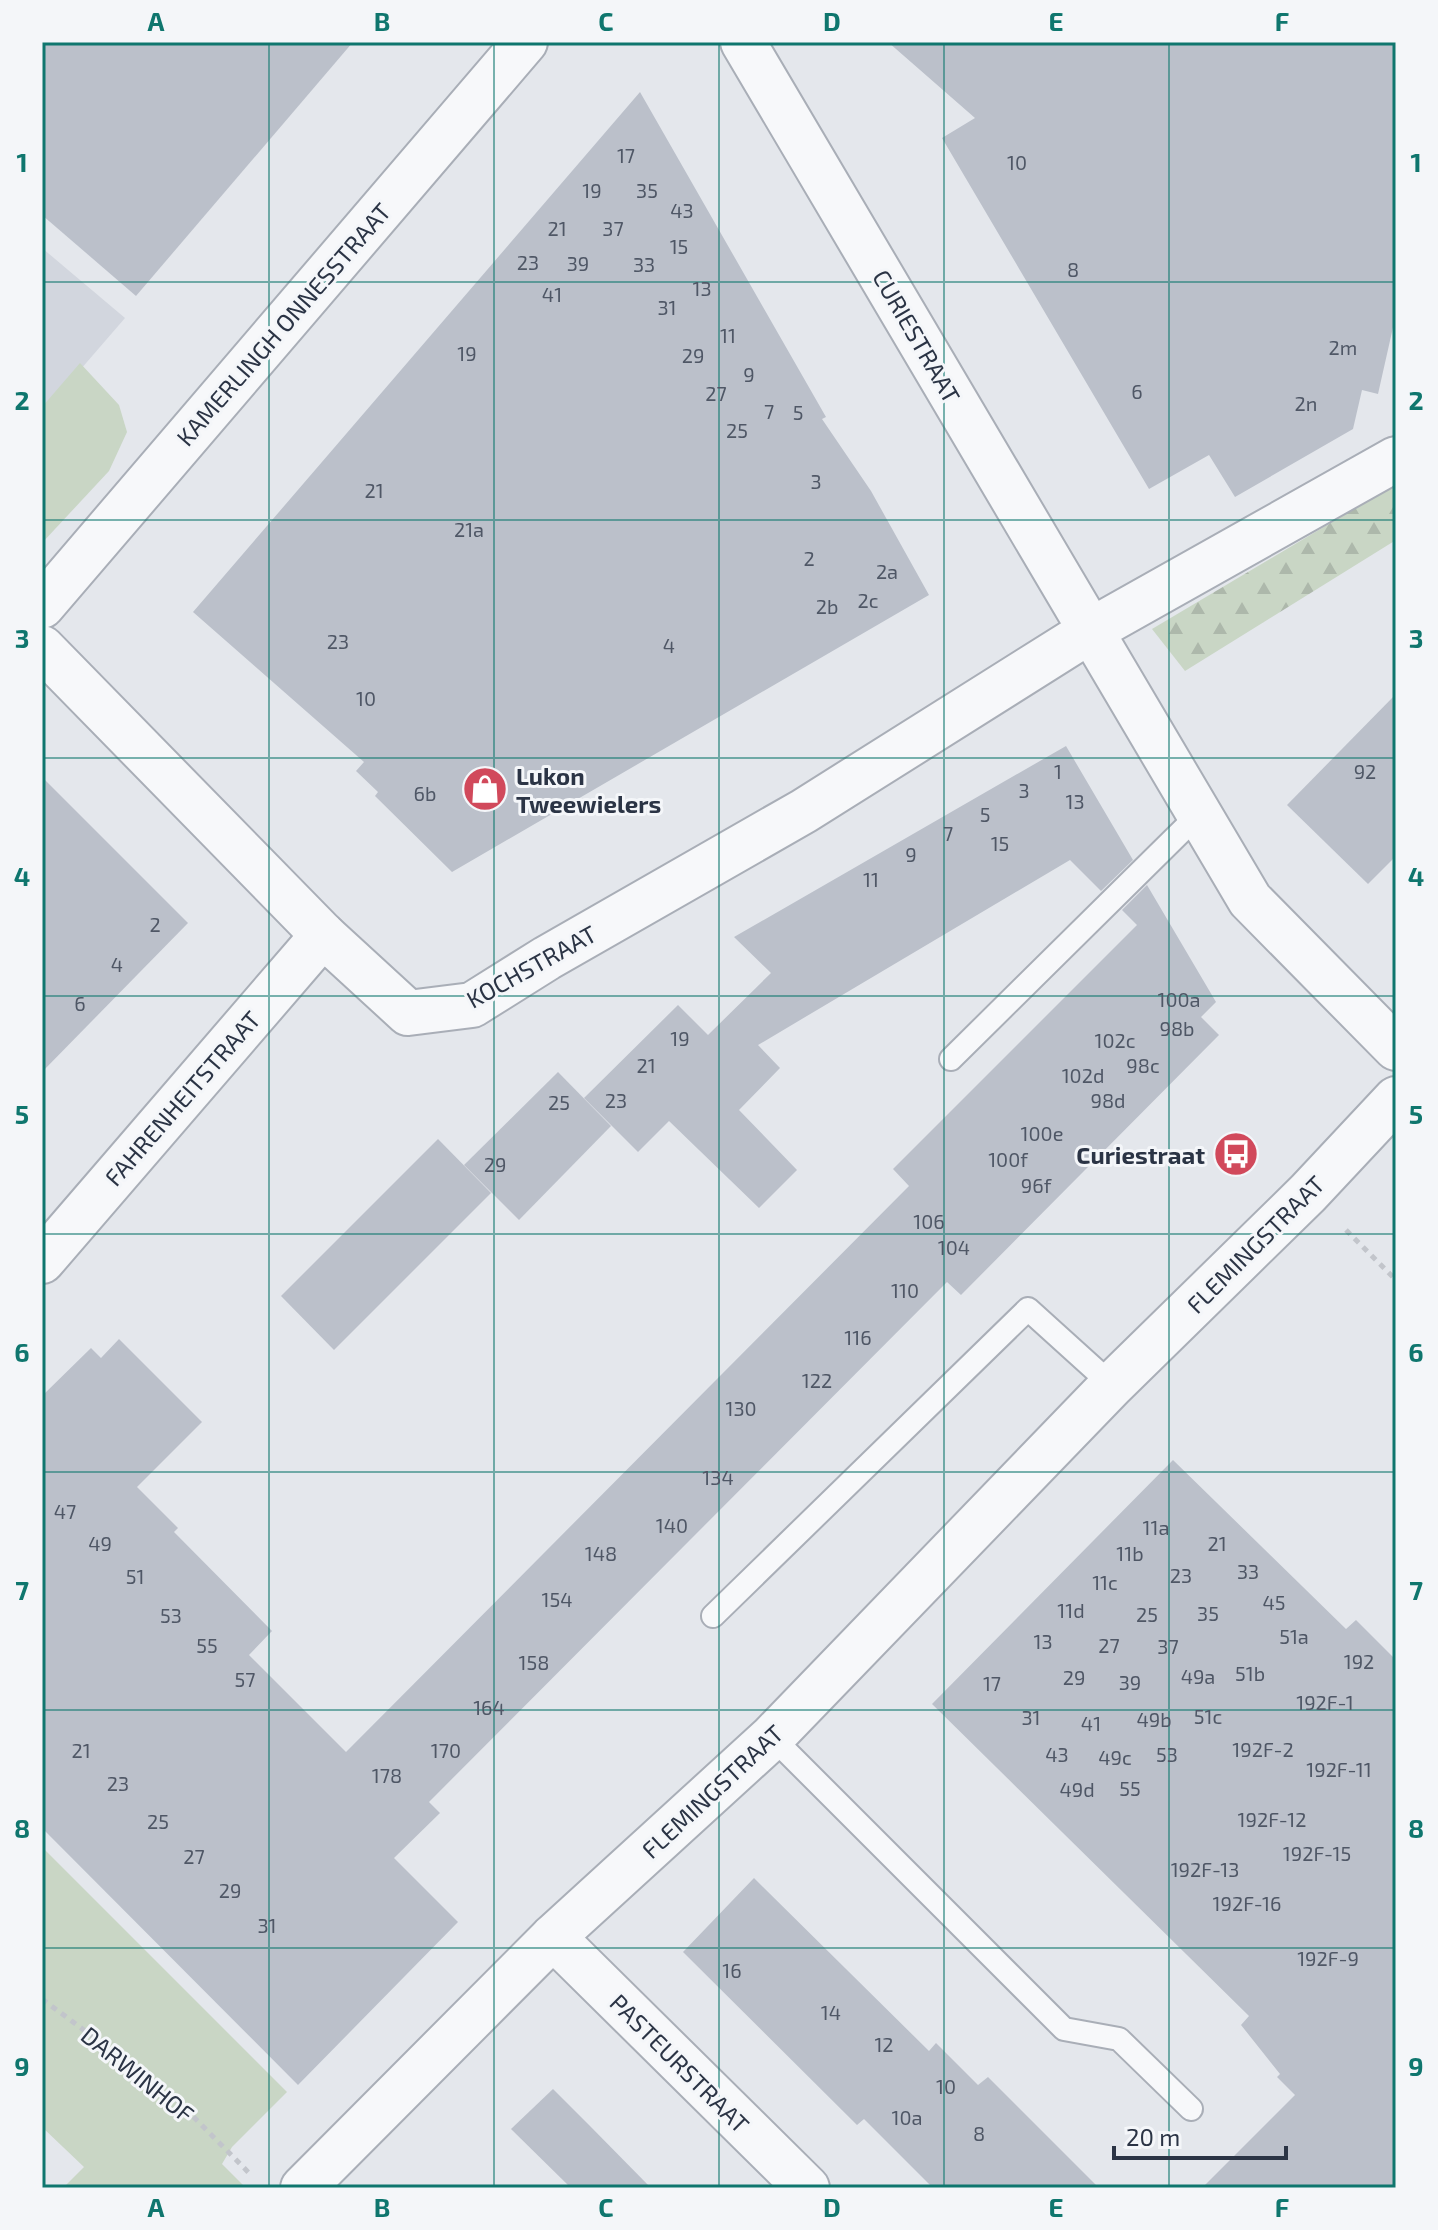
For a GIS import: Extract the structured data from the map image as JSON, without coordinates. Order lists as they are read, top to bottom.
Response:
{
  "streets": {
    "street": [
      "KAMERLINGH ONNESSTRAAT",
      "CURIESTRAAT",
      "KOCHSTRAAT",
      "FAHRENHEITSTRAAT",
      "FLEMINGSTRAAT",
      "PASTEURSTRAAT"
    ],
    "path": ["DARWINHOF"]
  },
  "crossings": [
    ["CURIESTRAAT", "KOCHSTRAAT"],
    ["KOCHSTRAAT", "FAHRENHEITSTRAAT"],
    ["FLEMINGSTRAAT", "PASTEURSTRAAT"]
  ],
  "places": {
    "shop": ["Lukon Tweewielers"],
    "bus stop": ["Curiestraat"]
  },
  "house_numbers": [
    "17",
    "10",
    "19",
    "35",
    "43",
    "21",
    "37",
    "15",
    "23",
    "39",
    "33",
    "8",
    "13",
    "41",
    "31",
    "11",
    "2m",
    "19",
    "29",
    "9",
    "6",
    "27",
    "2n",
    "7",
    "5",
    "25",
    "3",
    "21",
    "21a",
    "2",
    "2a",
    "2c",
    "2b",
    "23",
    "4",
    "10",
    "1",
    "92",
    "3",
    "6b",
    "13",
    "5",
    "7",
    "15",
    "9",
    "11",
    "2",
    "4",
    "100a",
    "6",
    "98b",
    "19",
    "102c",
    "21",
    "98c",
    "102d",
    "23",
    "98d",
    "25",
    "100e",
    "100f",
    "29",
    "96f",
    "106",
    "104",
    "110",
    "116",
    "122",
    "130",
    "134",
    "47",
    "140",
    "11a",
    "49",
    "21",
    "148",
    "11b",
    "33",
    "23",
    "51",
    "11c",
    "154",
    "45",
    "11d",
    "35",
    "25",
    "53",
    "51a",
    "13",
    "55",
    "27",
    "37",
    "192",
    "158",
    "51b",
    "49a",
    "29",
    "57",
    "39",
    "17",
    "192F-1",
    "164",
    "51c",
    "31",
    "49b",
    "41",
    "192F-2",
    "21",
    "170",
    "43",
    "53",
    "49c",
    "192F-11",
    "178",
    "23",
    "55",
    "49d",
    "192F-12",
    "25",
    "192F-15",
    "27",
    "192F-13",
    "29",
    "192F-16",
    "31",
    "192F-9",
    "16",
    "14",
    "12",
    "10",
    "10a",
    "8"
  ],
  "scale_bar": "20 m",
  "grid": {
    "columns": [
      "A",
      "B",
      "C",
      "D",
      "E",
      "F"
    ],
    "rows": [
      "1",
      "2",
      "3",
      "4",
      "5",
      "6",
      "7",
      "8",
      "9"
    ]
  }
}
